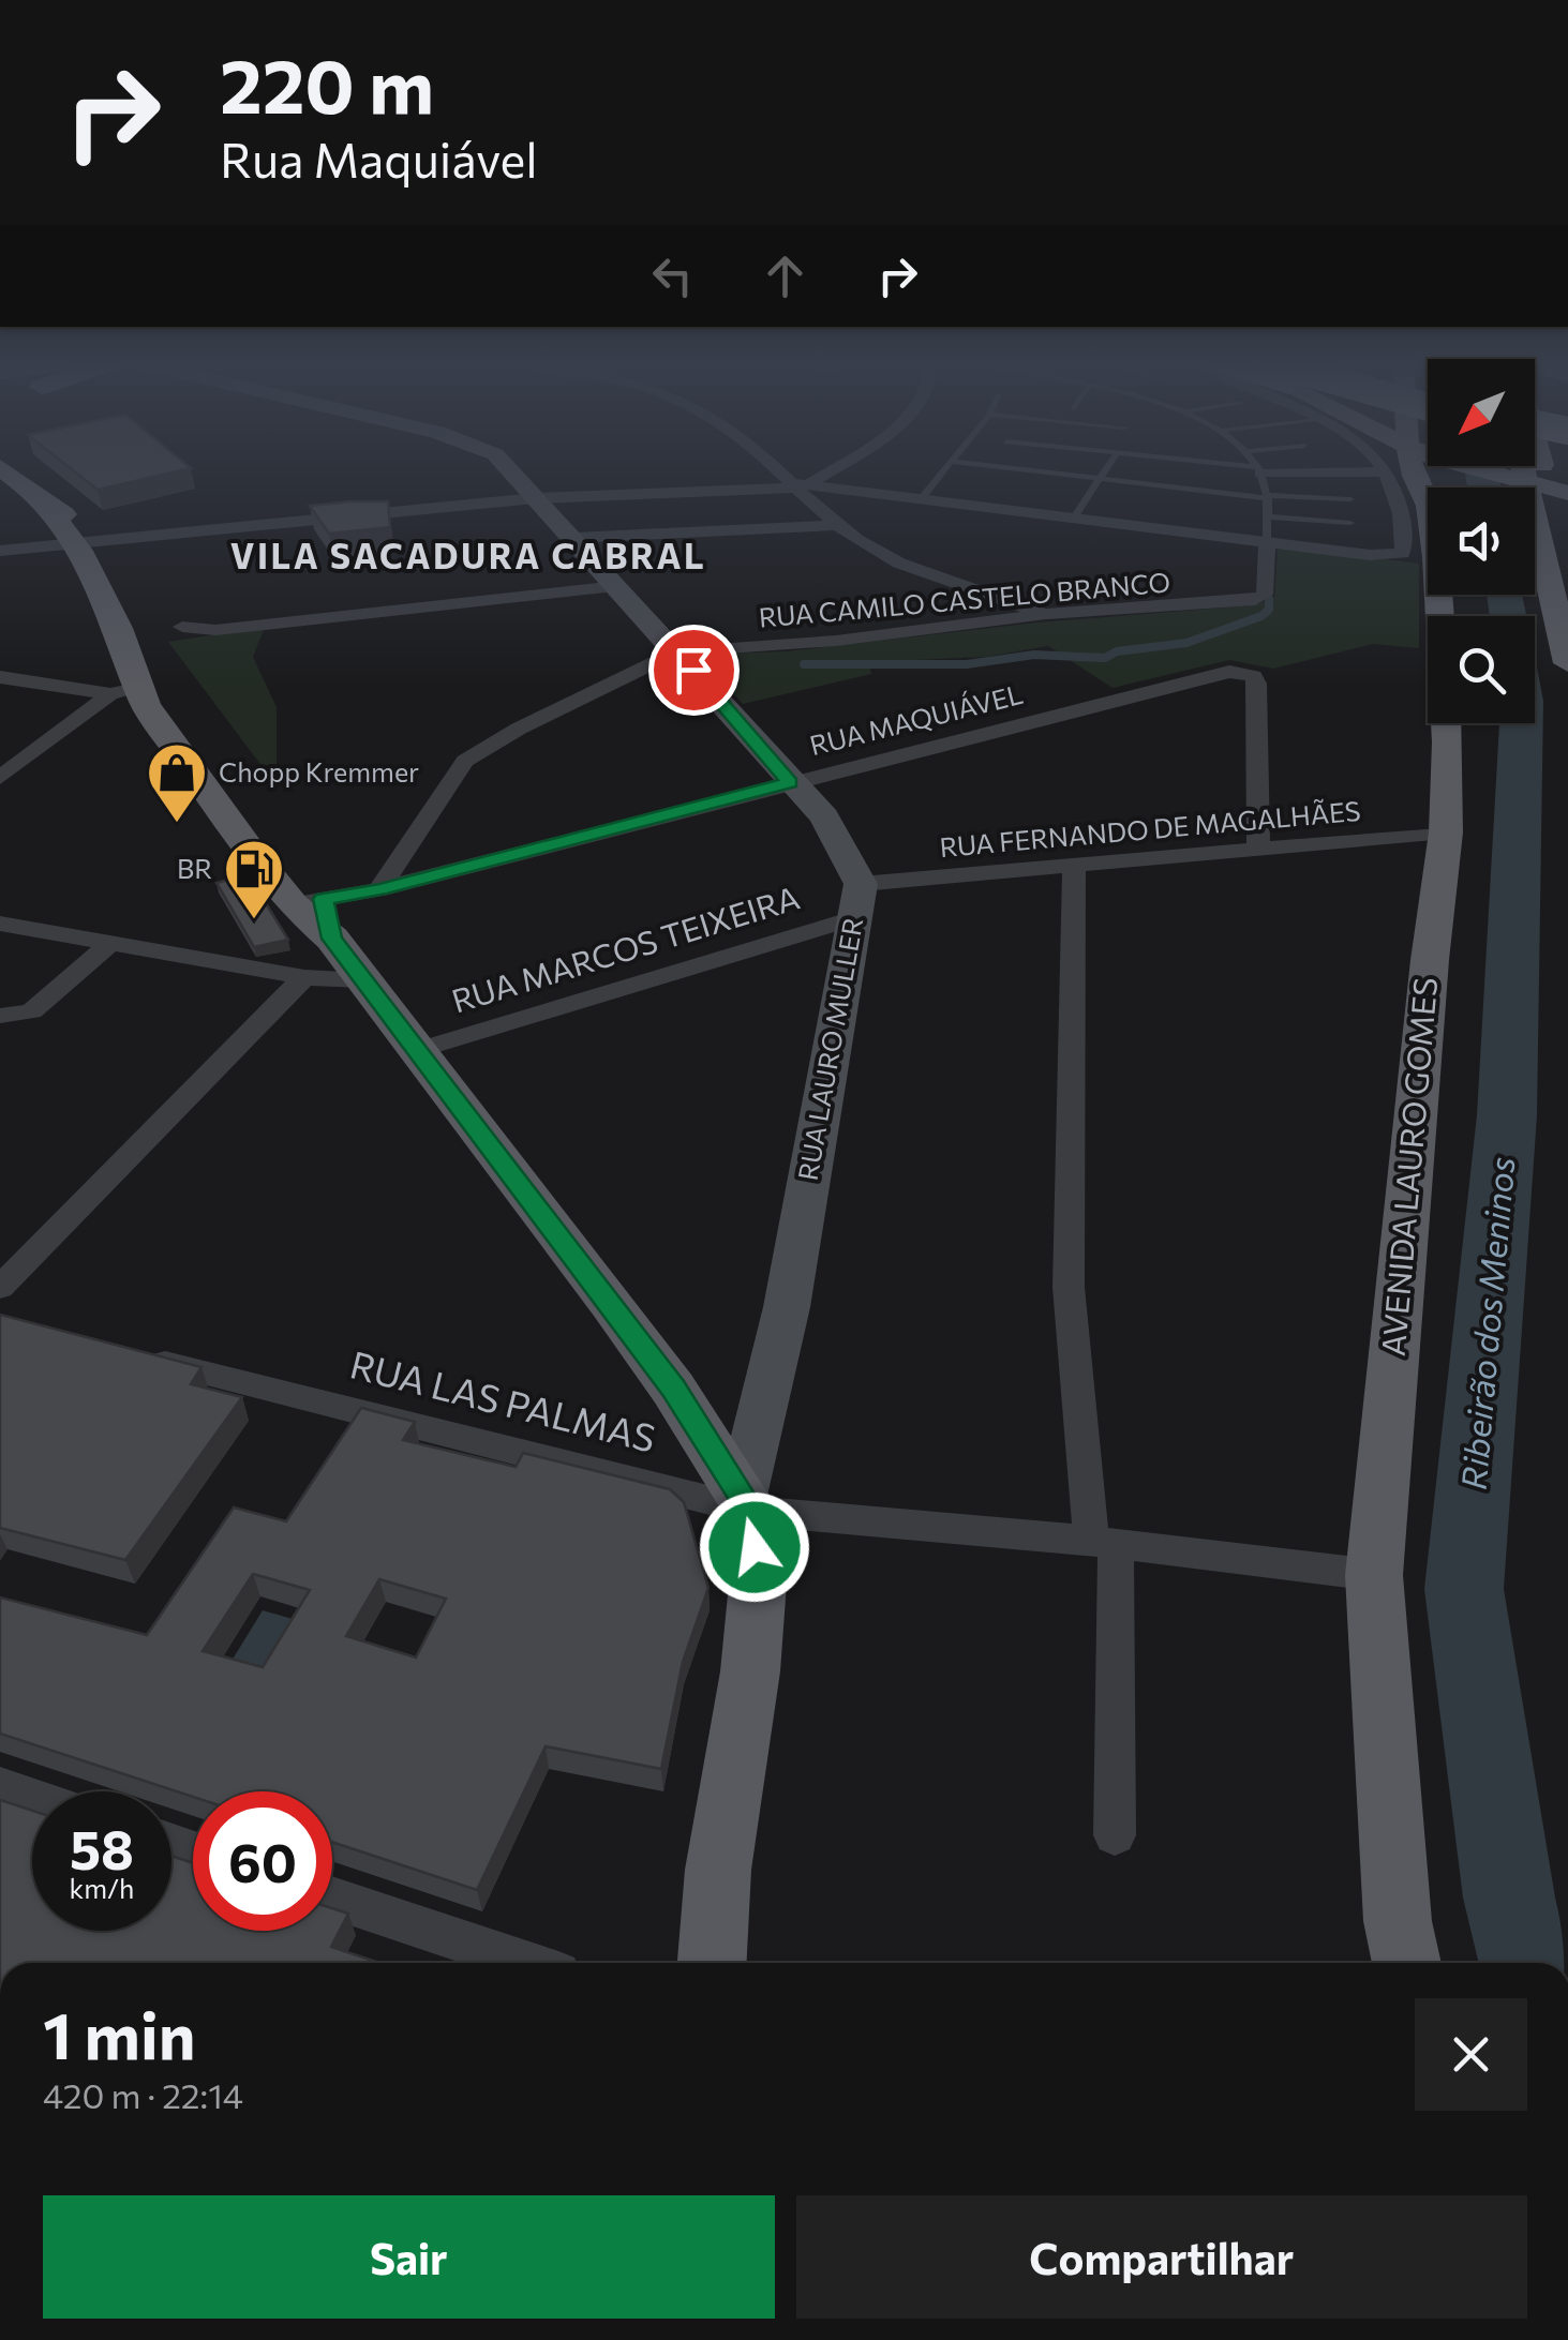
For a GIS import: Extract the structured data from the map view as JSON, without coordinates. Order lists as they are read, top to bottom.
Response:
{
  "streets": {
    "main road": ["RUA LAURO MULLER", "AVENIDA LAURO GOMES"],
    "street": [
      "RUA CAMILO CASTELO BRANCO",
      "RUA MAQUIÁVEL",
      "RUA FERNANDO DE MAGALHÃES",
      "RUA MARCOS TEIXEIRA",
      "RUA LAS PALMAS"
    ]
  },
  "crossings": [
    ["RUA CAMILO CASTELO BRANCO", "RUA MAQUIÁVEL"],
    ["RUA CAMILO CASTELO BRANCO", "RUA LAURO MULLER"],
    ["RUA MAQUIÁVEL", "RUA FERNANDO DE MAGALHÃES"],
    ["RUA MAQUIÁVEL", "RUA LAURO MULLER"],
    ["RUA FERNANDO DE MAGALHÃES", "RUA MARCOS TEIXEIRA"],
    ["RUA FERNANDO DE MAGALHÃES", "RUA LAURO MULLER"],
    ["RUA FERNANDO DE MAGALHÃES", "AVENIDA LAURO GOMES"],
    ["RUA MARCOS TEIXEIRA", "RUA LAURO MULLER"],
    ["RUA LAURO MULLER", "RUA LAS PALMAS"],
    ["AVENIDA LAURO GOMES", "RUA LAS PALMAS"]
  ],
  "districts": ["VILA SACADURA CABRAL"],
  "water": ["Ribeirão dos Meninos"],
  "places": {
    "shop": ["Chopp Kremmer"],
    "fuel station": ["BR"]
  },
  "north": "bottom left",
  "page": {
    "turn": ["220 m", "Rua Maquiável"],
    "speed": "58 km/h",
    "limit": "60",
    "heading": ["1 min", "420 m · 22:14"],
    "buttons": ["Sair", "Compartilhar"]
  }
}
